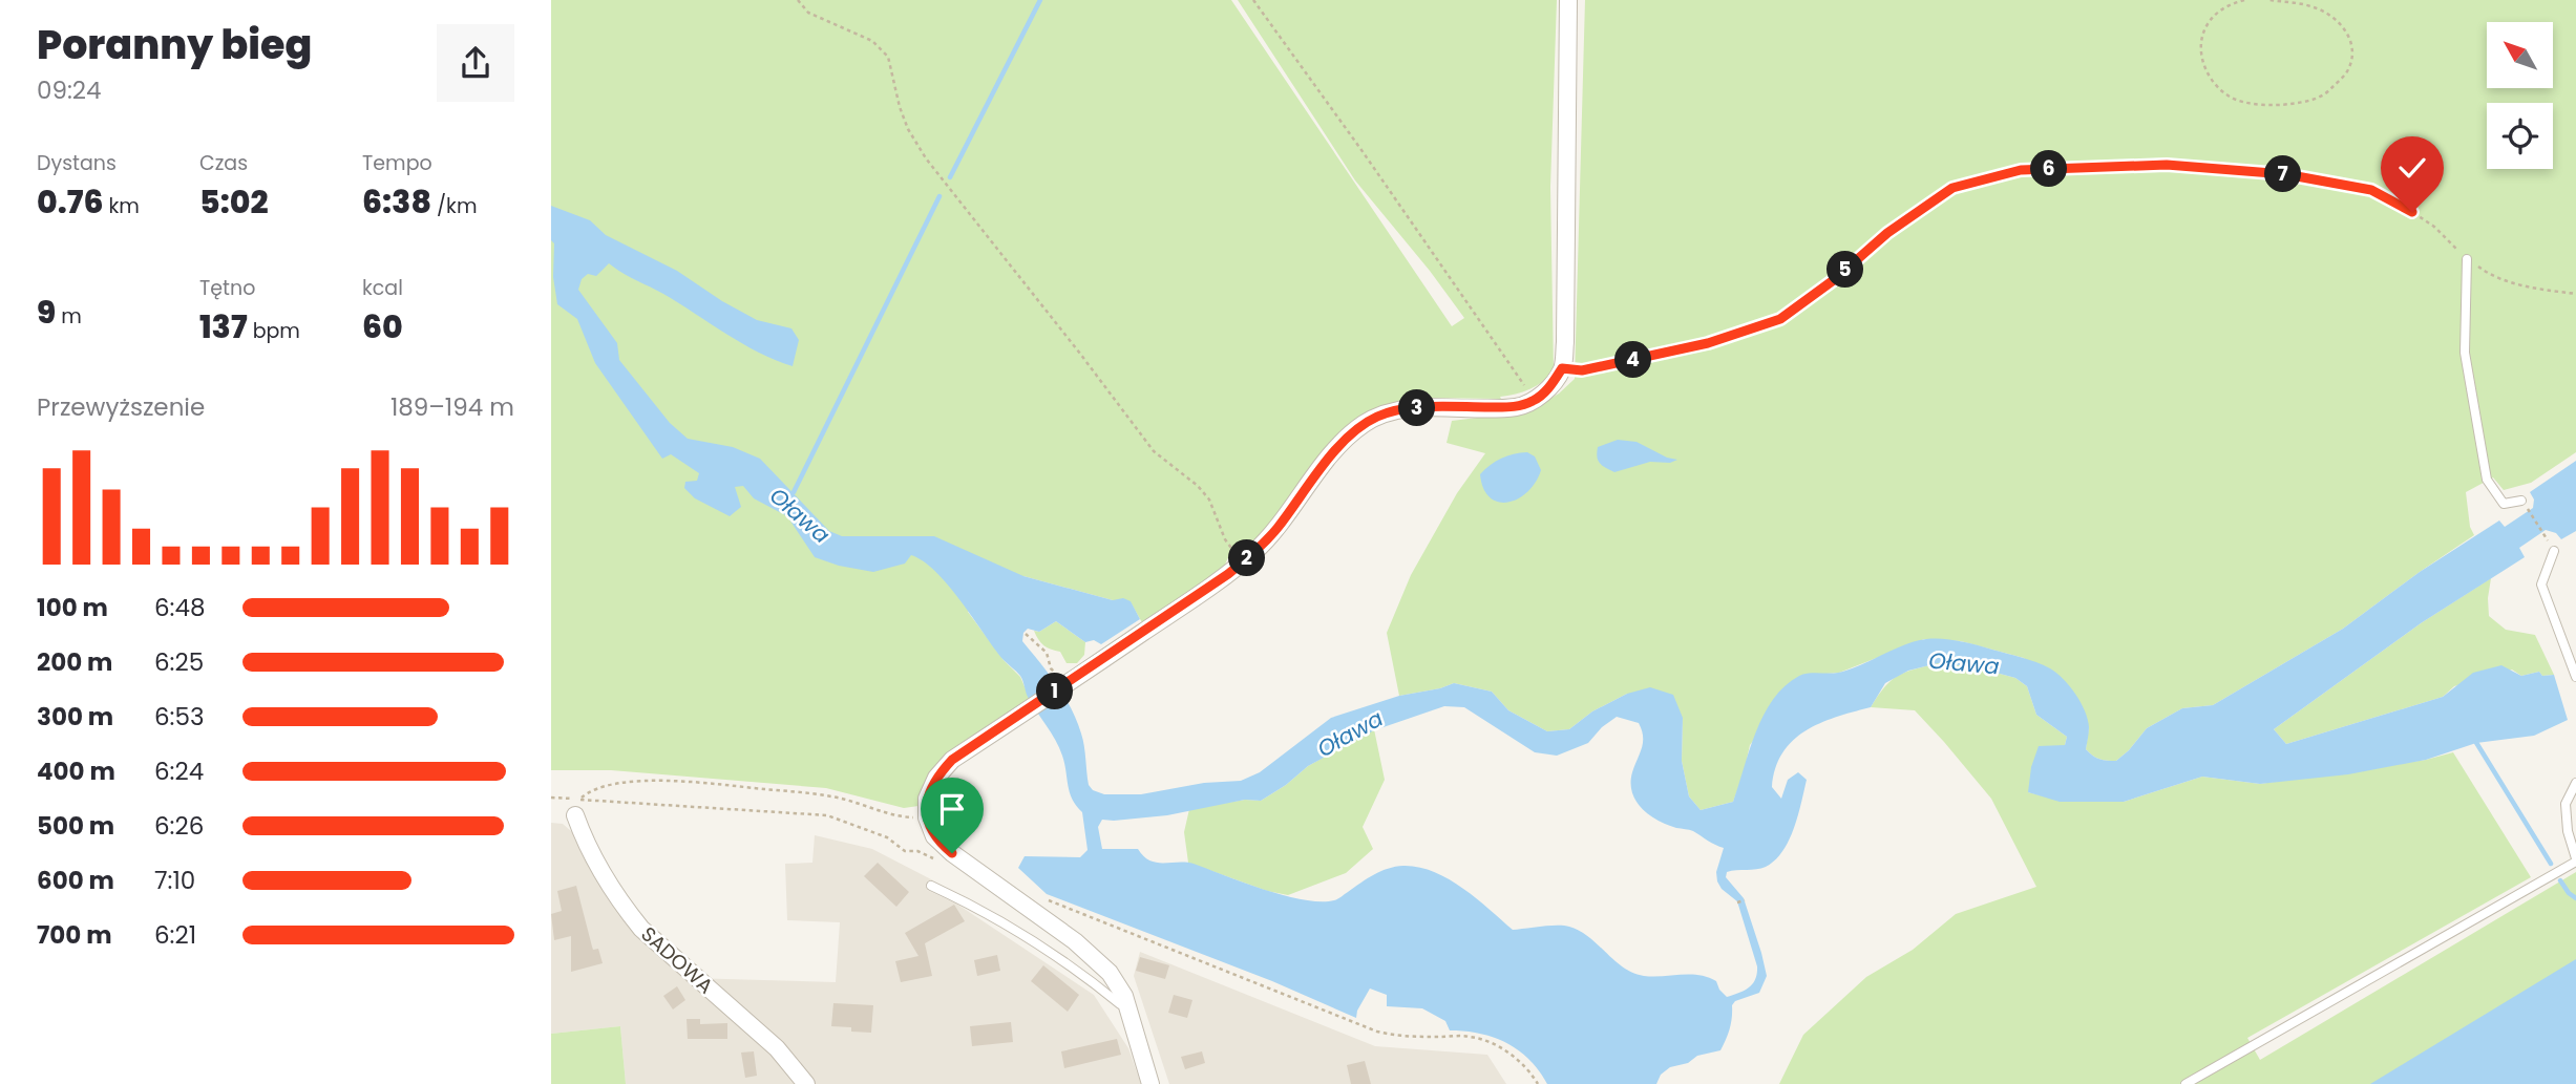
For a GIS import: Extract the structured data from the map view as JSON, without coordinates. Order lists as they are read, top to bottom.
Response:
{
  "streets": {
    "street": ["SADOWA"]
  },
  "water": ["Oława"],
  "north": "top left",
  "page": {
    "heading": ["Poranny bieg", "09:24"],
    "stats": [
      ["Dystans", "0.76 km"],
      ["Czas", "5:02"],
      ["Tempo", "6:38 /km"],
      ["9 m"],
      ["Tętno", "137 bpm"],
      ["kcal", "60"]
    ],
    "pins": [
      "6",
      "7",
      "5",
      "4",
      "3",
      "2",
      "1"
    ],
    "chart": ["Przewyższenie", "189–194 m"],
    "list": [
      {
        "name": "100 m",
        "note": "6:48"
      },
      {
        "name": "200 m",
        "note": "6:25"
      },
      {
        "name": "300 m",
        "note": "6:53"
      },
      {
        "name": "400 m",
        "note": "6:24"
      },
      {
        "name": "500 m",
        "note": "6:26"
      },
      {
        "name": "600 m",
        "note": "7:10"
      },
      {
        "name": "700 m",
        "note": "6:21"
      }
    ]
  }
}
